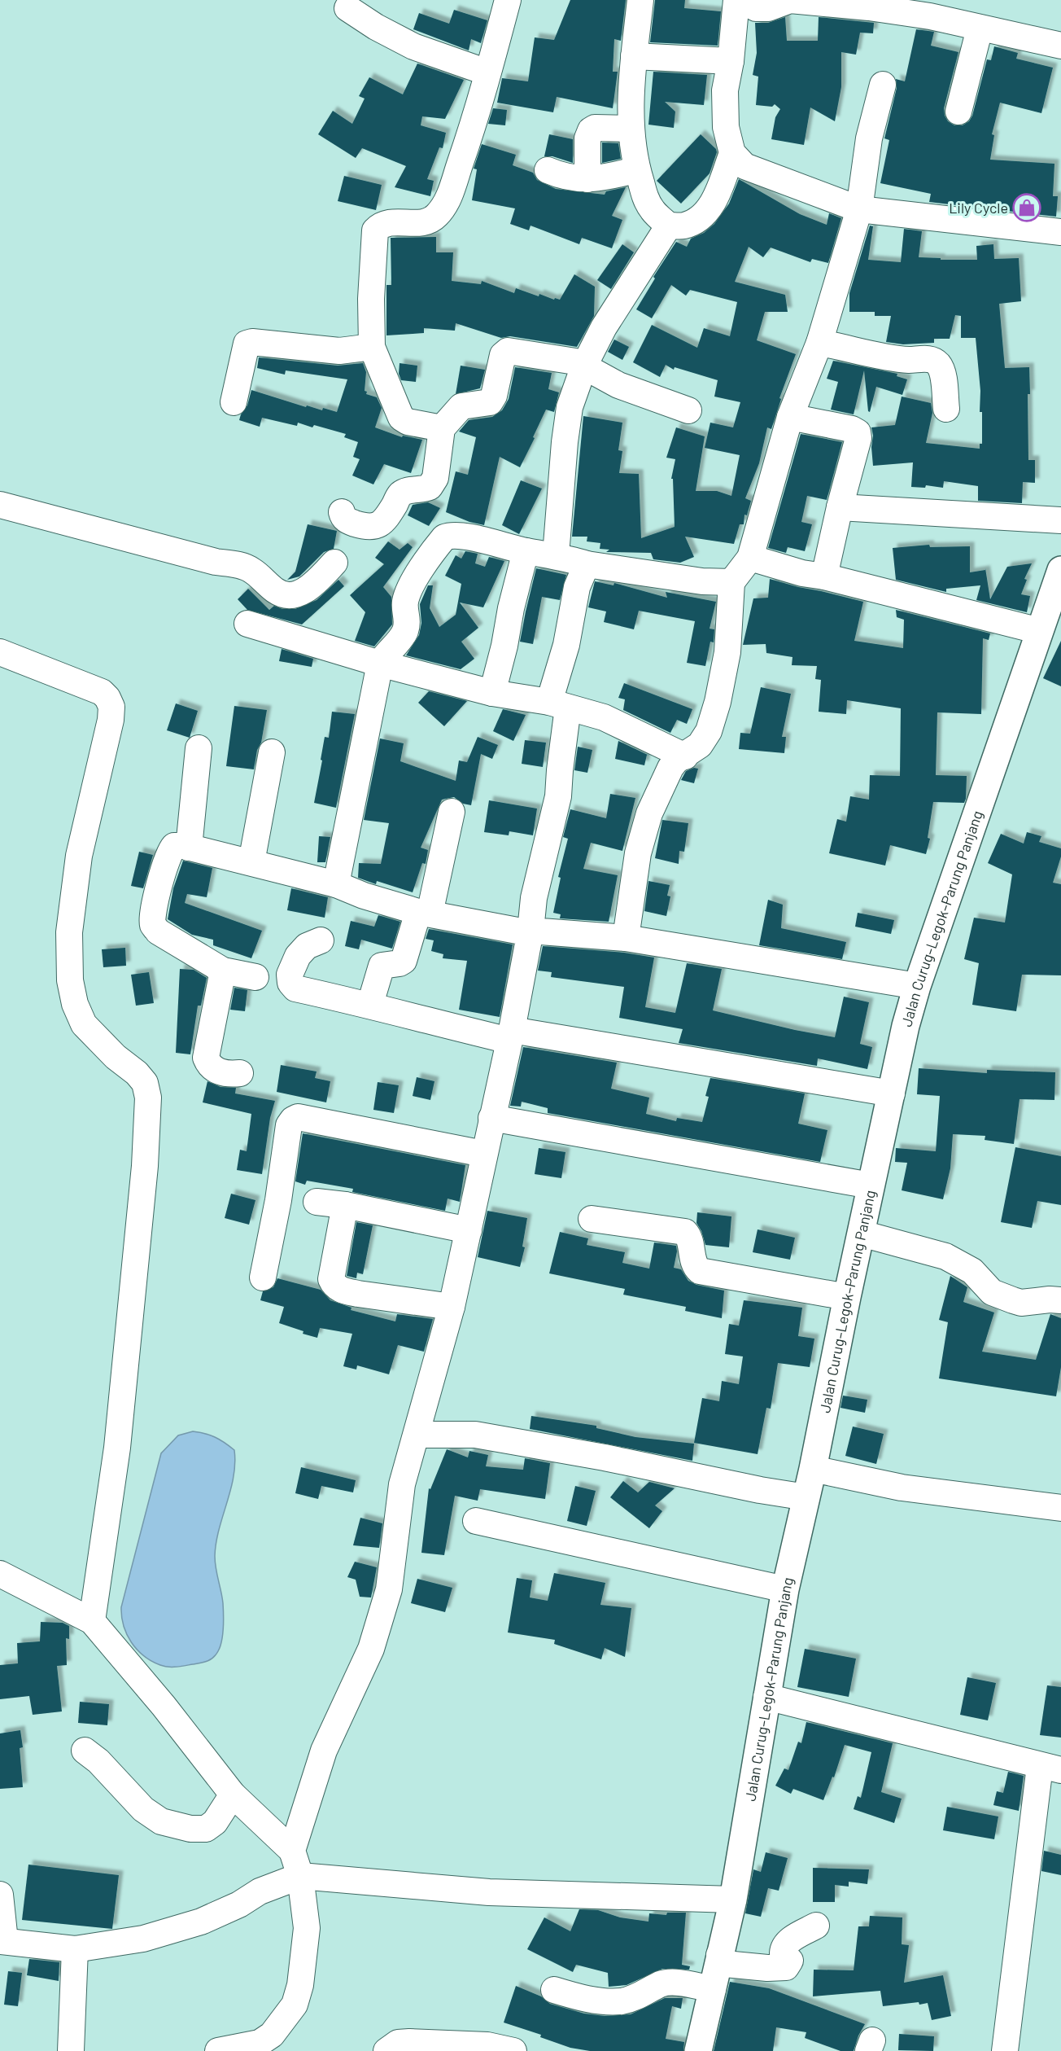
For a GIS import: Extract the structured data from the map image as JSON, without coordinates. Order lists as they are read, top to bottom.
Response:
{
  "streets": {
    "main road": ["Jalan Curug–Legok–Parung Panjang"]
  },
  "places": {
    "shop": ["Lily Cycle"]
  }
}
